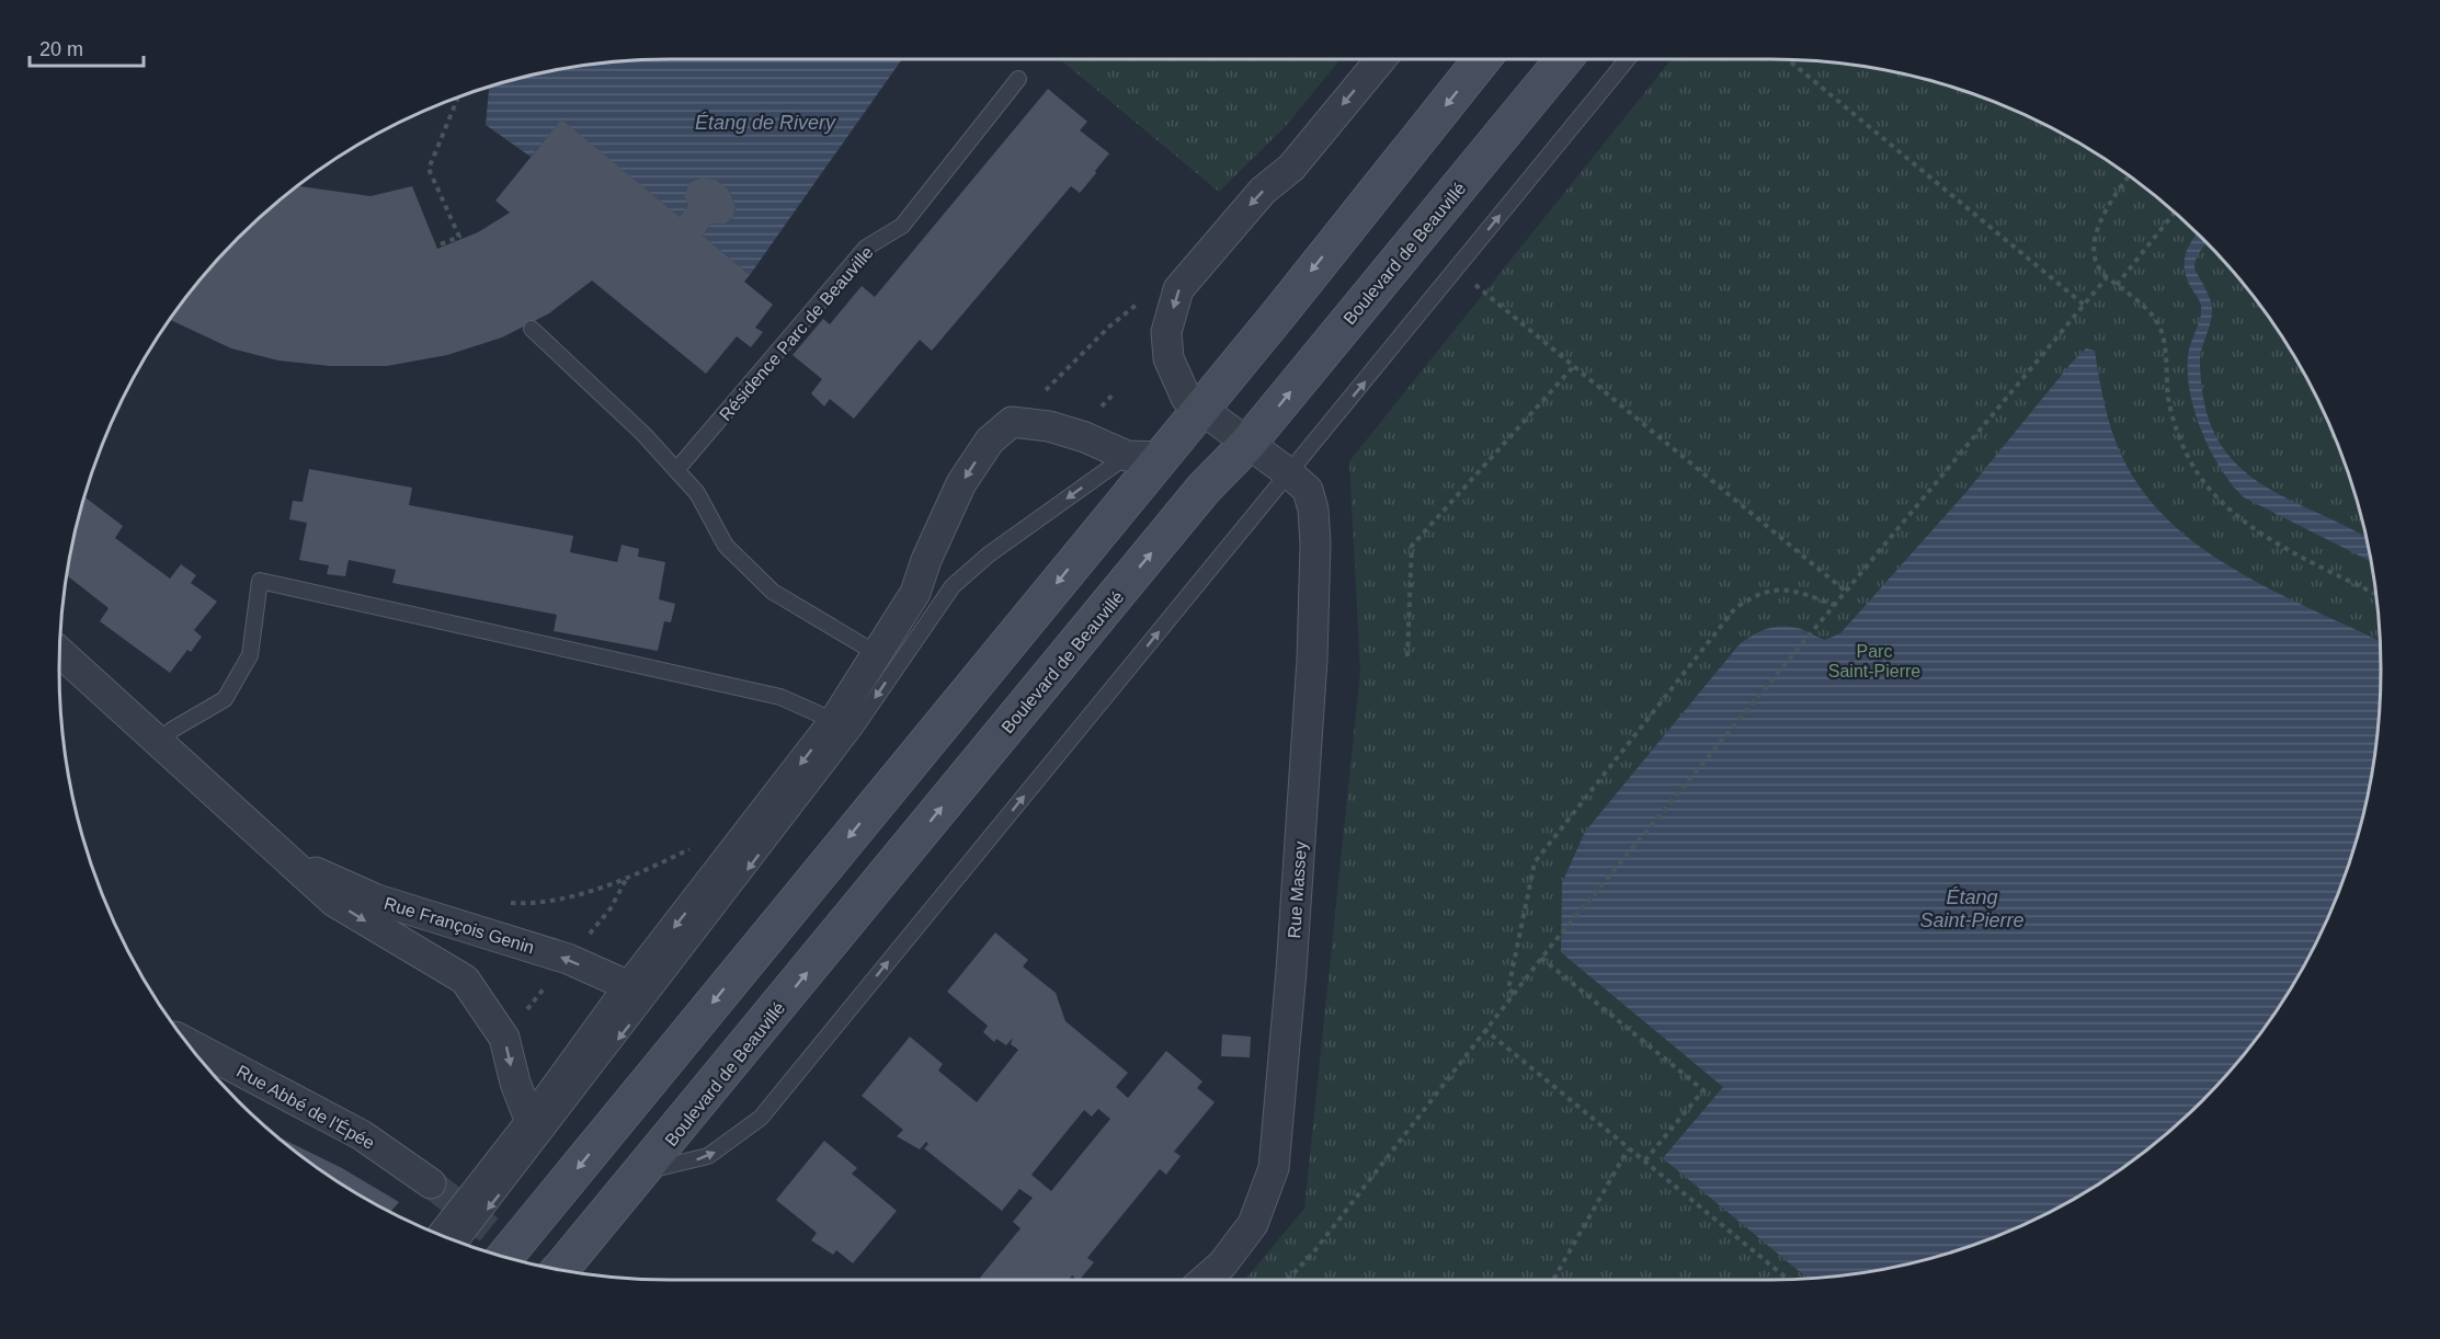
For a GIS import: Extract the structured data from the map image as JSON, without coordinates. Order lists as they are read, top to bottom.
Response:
{
  "streets": {
    "main road": ["Boulevard de Beauvillé"],
    "street": ["Rue Massey", "Rue François Genin", "Rue Abbé de l'Épée"],
    "lane": ["Résidence Parc de Beauville"]
  },
  "crossings": [
    ["Boulevard de Beauvillé", "Rue Massey"]
  ],
  "water": ["Étang de Rivery", "Étang Saint-Pierre"],
  "parks": ["Parc Saint-Pierre"],
  "scale_bar": "20 m"
}
